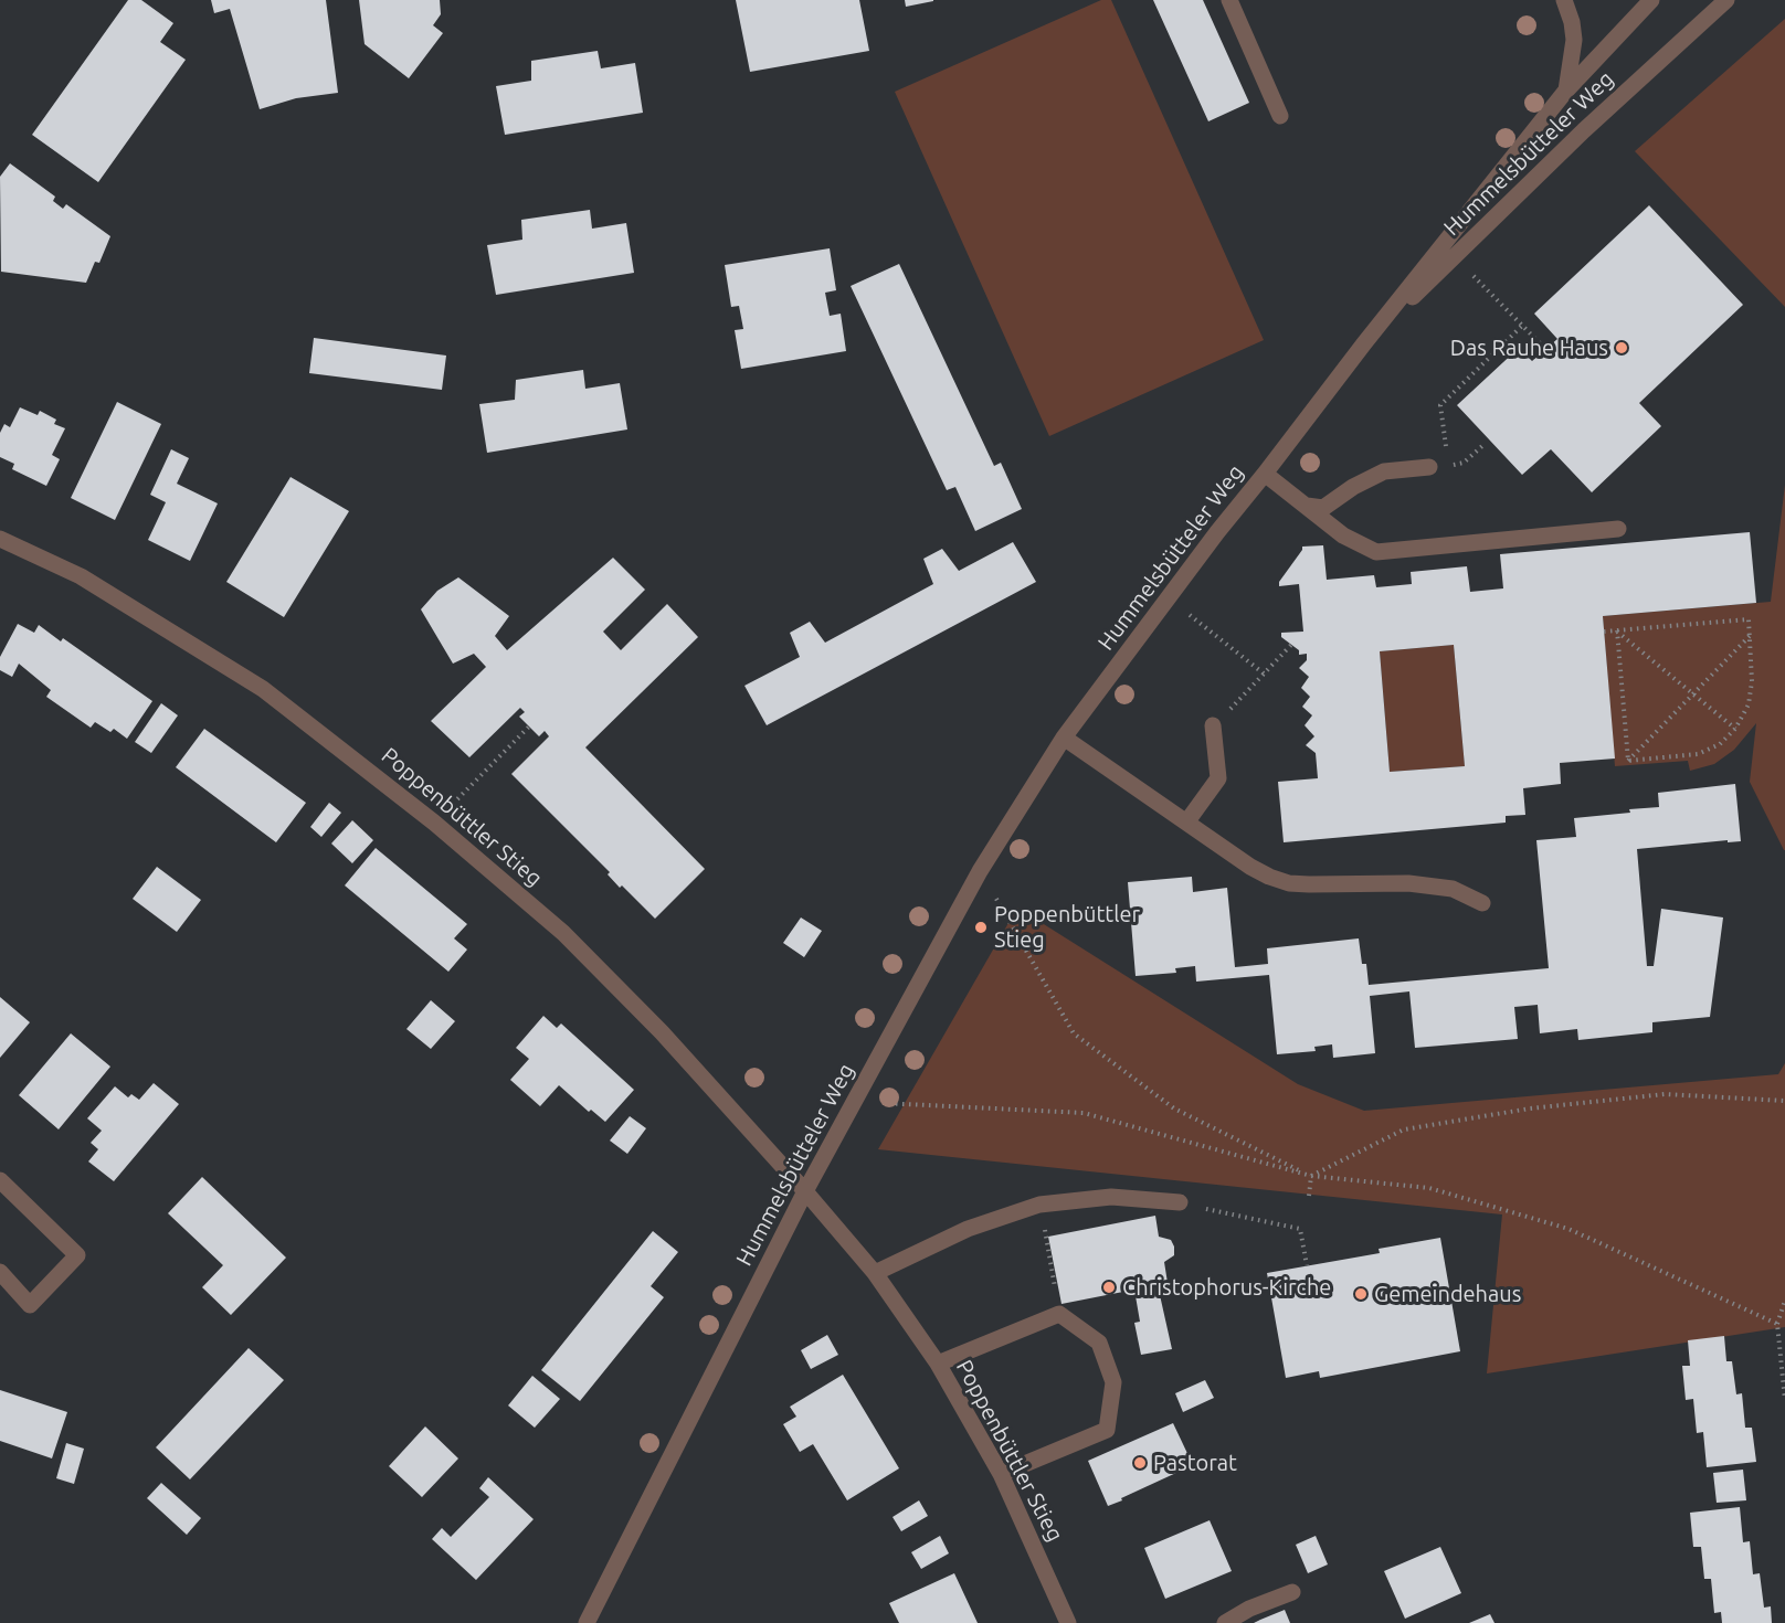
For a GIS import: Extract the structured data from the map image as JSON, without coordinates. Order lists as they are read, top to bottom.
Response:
{
  "streets": {
    "street": ["Hummelsbütteler Weg", "Poppenbüttler Stieg"]
  },
  "crossings": [
    ["Hummelsbütteler Weg", "Poppenbüttler Stieg"]
  ],
  "places": [
    "Das Rauhe Haus",
    "Poppenbüttler Stieg",
    "Christophorus-Kirche",
    "Gemeindehaus",
    "Pastorat"
  ]
}
